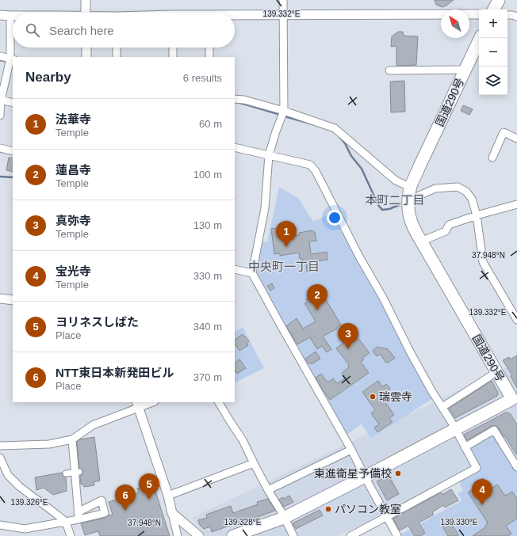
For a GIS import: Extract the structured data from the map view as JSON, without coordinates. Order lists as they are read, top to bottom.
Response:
{
  "streets": {
    "highway": ["国道290号"]
  },
  "districts": ["本町二丁目", "中央町一丁目"],
  "places": ["瑞雲寺", "東進衛星予備校", "パソコン教室"],
  "north": "top left",
  "page": {
    "map_buttons": ["+", "−"],
    "search": "Search here",
    "heading": ["Nearby", "6 results"],
    "list": [
      {
        "mark": "1",
        "name": "法華寺",
        "note": "Temple",
        "value": "60 m"
      },
      {
        "mark": "2",
        "name": "蓮昌寺",
        "note": "Temple",
        "value": "100 m"
      },
      {
        "mark": "3",
        "name": "真弥寺",
        "note": "Temple",
        "value": "130 m"
      },
      {
        "mark": "4",
        "name": "宝光寺",
        "note": "Temple",
        "value": "330 m"
      },
      {
        "mark": "5",
        "name": "ヨリネスしばた",
        "note": "Place",
        "value": "340 m"
      },
      {
        "mark": "6",
        "name": "NTT東日本新発田ビル",
        "note": "Place",
        "value": "370 m"
      }
    ],
    "pins": [
      "1",
      "2",
      "3",
      "5",
      "4",
      "6"
    ]
  },
  "coordinates": [
    "139.332°E",
    "37.948°N",
    "139.326°E",
    "139.328°E",
    "139.330°E"
  ]
}
